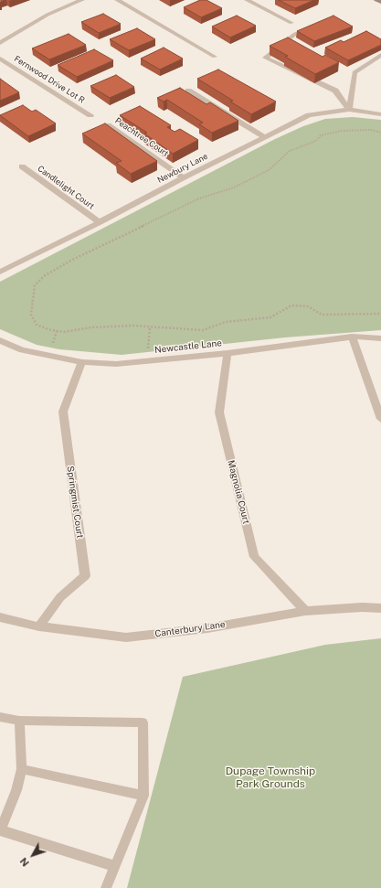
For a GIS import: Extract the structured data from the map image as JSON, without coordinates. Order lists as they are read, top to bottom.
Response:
{
  "streets": {
    "street": [
      "Fernwood Drive Lot R",
      "Peachtree Court",
      "Newbury Lane",
      "Candlelight Court",
      "Newcastle Lane",
      "Magnolia Court",
      "Springmist Court",
      "Canterbury Lane"
    ]
  },
  "crossings": [
    ["Peachtree Court", "Newbury Lane"],
    ["Newbury Lane", "Candlelight Court"],
    ["Newcastle Lane", "Magnolia Court"],
    ["Newcastle Lane", "Springmist Court"],
    ["Magnolia Court", "Canterbury Lane"],
    ["Springmist Court", "Canterbury Lane"]
  ],
  "parks": ["Dupage Township Park Grounds"],
  "north": "bottom left"
}
